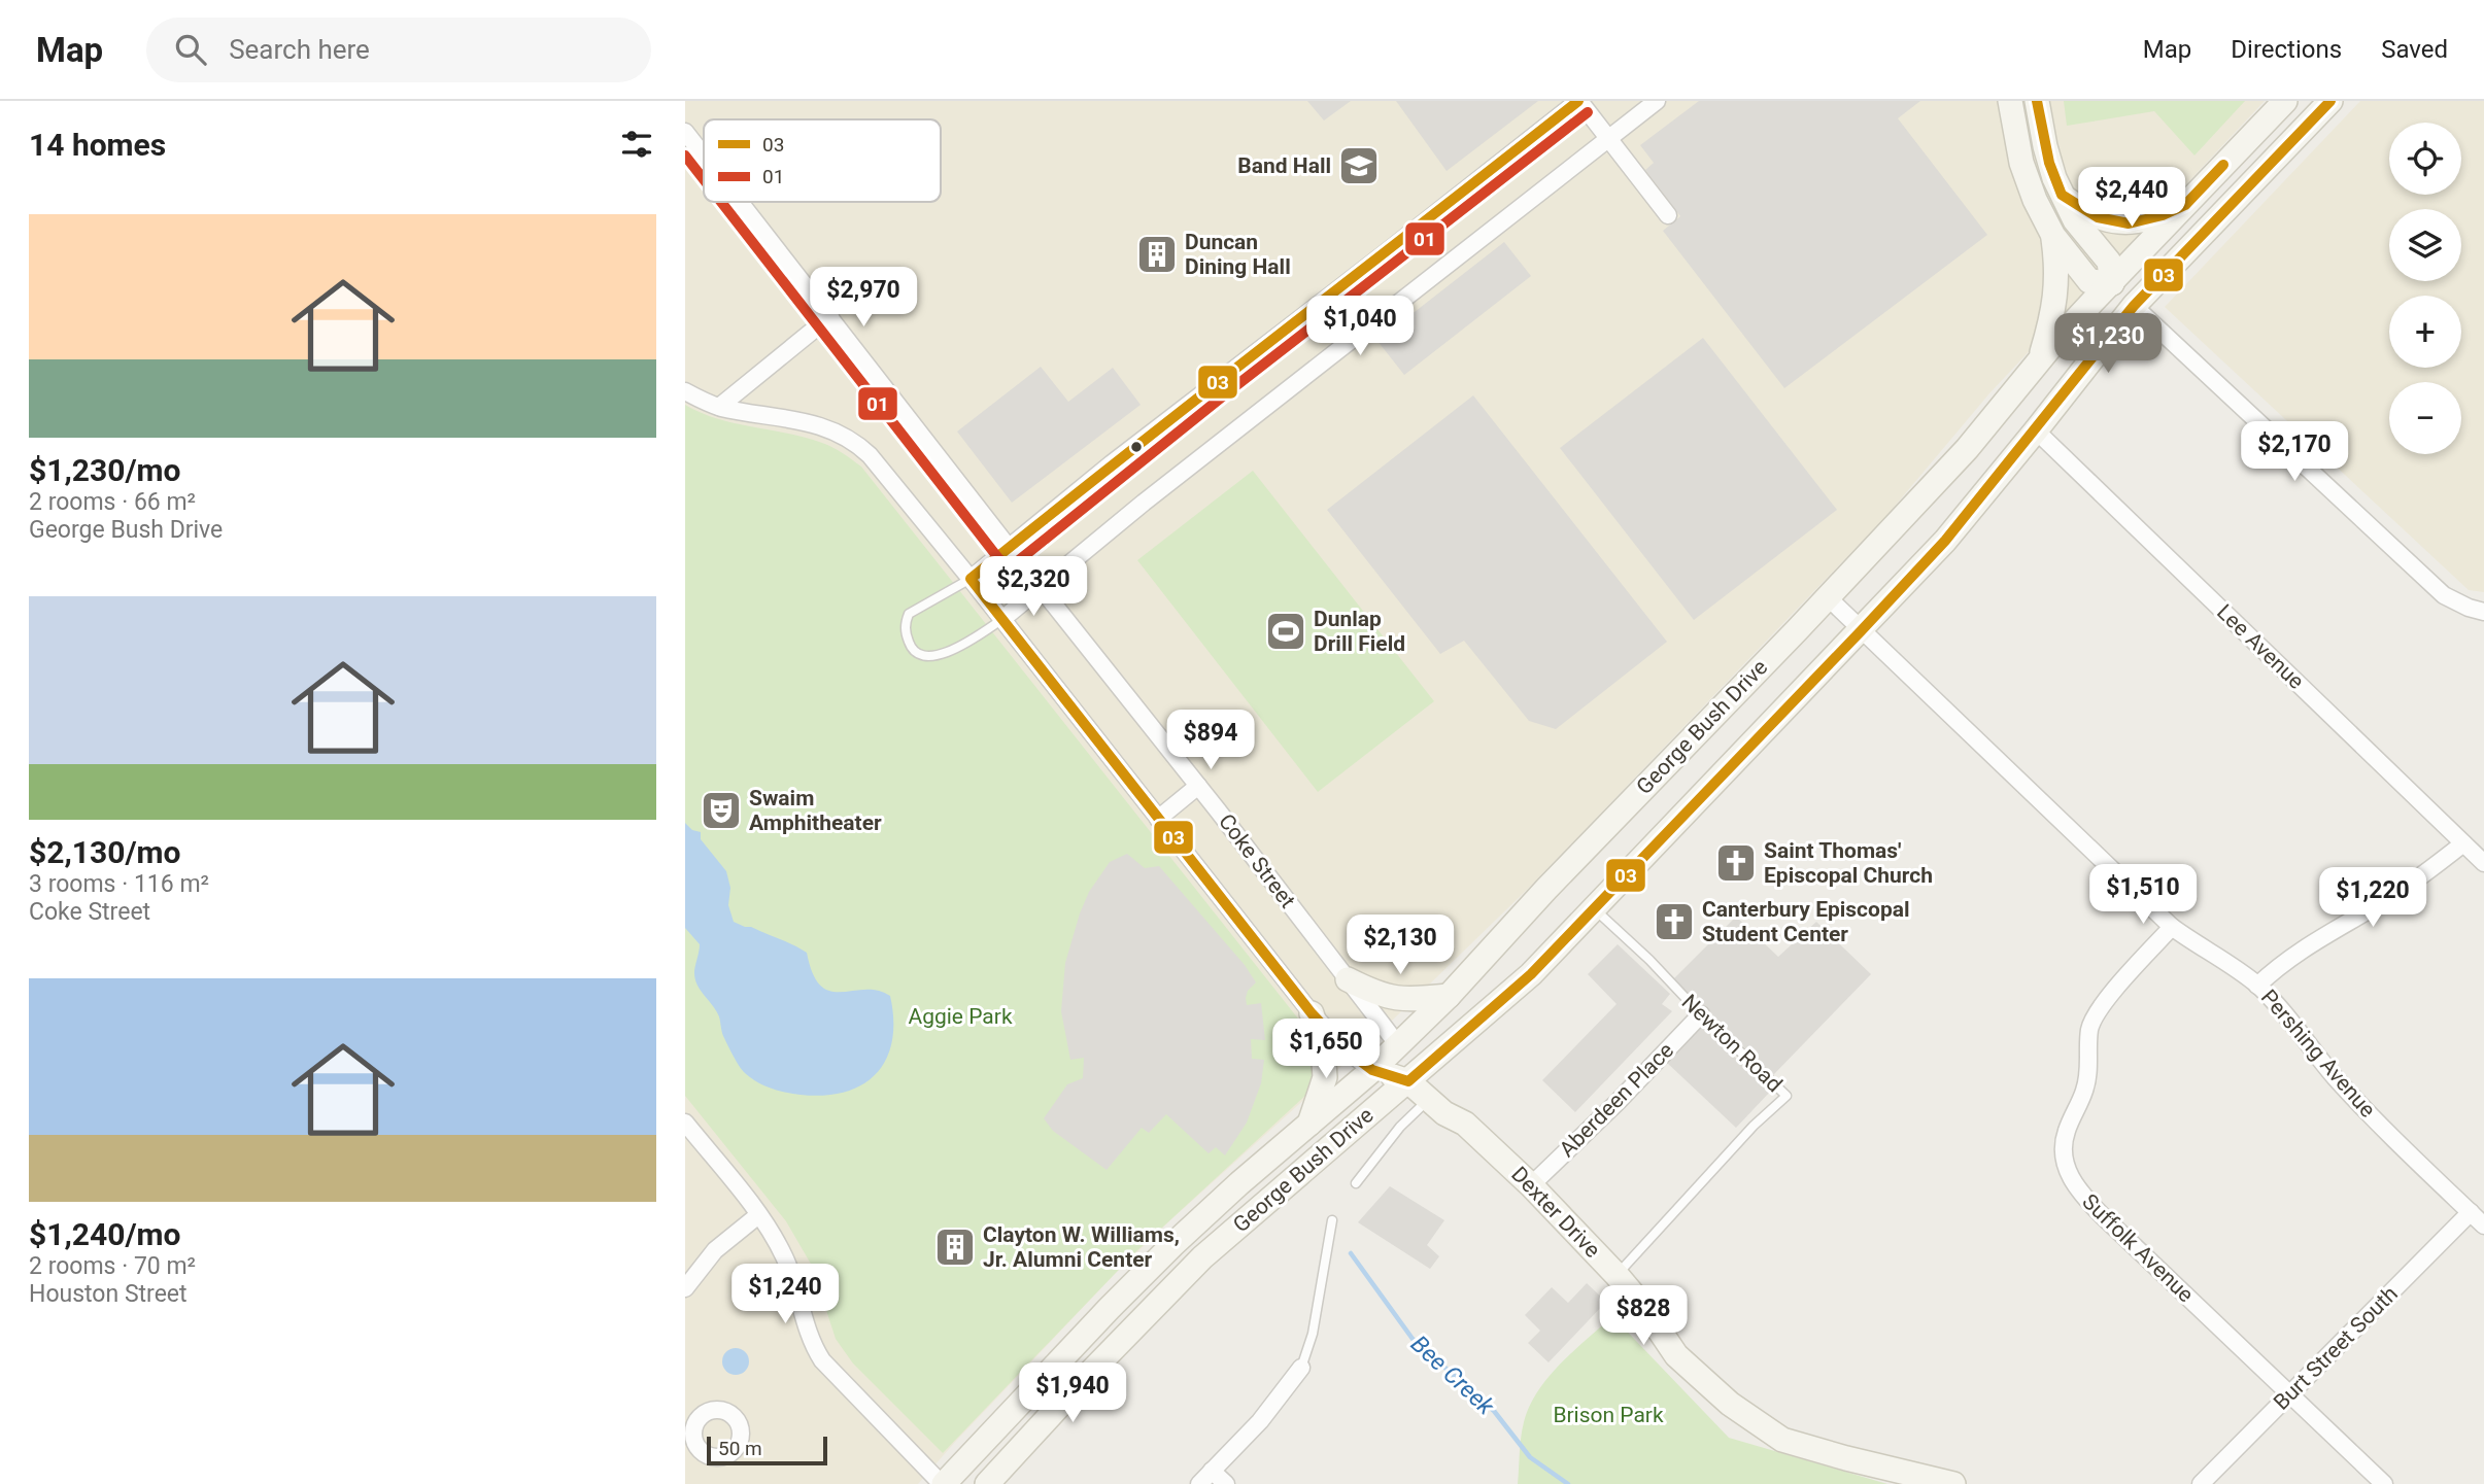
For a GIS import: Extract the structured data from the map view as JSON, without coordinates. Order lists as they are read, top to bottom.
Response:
{
  "streets": {
    "main road": ["George Bush Drive", "Dexter Drive"],
    "street": [
      "Lee Avenue",
      "Coke Street",
      "Pershing Avenue",
      "Aberdeen Place",
      "Suffolk Avenue",
      "Burt Street South"
    ],
    "lane": ["Newton Road"]
  },
  "crossings": [
    ["Lee Avenue", "George Bush Drive"],
    ["George Bush Drive", "Coke Street"],
    ["George Bush Drive", "Newton Road"],
    ["George Bush Drive", "Pershing Avenue"],
    ["George Bush Drive", "Dexter Drive"],
    ["Newton Road", "Aberdeen Place"],
    ["Newton Road", "Dexter Drive"],
    ["Pershing Avenue", "Suffolk Avenue"],
    ["Pershing Avenue", "Burt Street South"],
    ["Aberdeen Place", "Dexter Drive"],
    ["Suffolk Avenue", "Burt Street South"]
  ],
  "water": ["Bee Creek"],
  "parks": ["Aggie Park", "Brison Park"],
  "places": {
    "school or university": ["Band Hall"],
    "building": ["Duncan Dining Hall", "Clayton W. Williams, Jr. Alumni Center"],
    "sports": ["Dunlap Drill Field"],
    "theatre": ["Swaim Amphitheater"],
    "church": ["Saint Thomas' Episcopal Church", "Canterbury Episcopal Student Center"]
  },
  "lines": ["transit line 03", "transit line 01"],
  "legend": ["03", "01"],
  "scale_bar": "50 m",
  "page": {
    "header": "Map",
    "search": "Search here",
    "nav": ["Map", "Directions", "Saved"],
    "heading": "14 homes",
    "map_buttons": ["+", "−"],
    "price": [
      "$2,440",
      "$2,970",
      "$1,040",
      "$1,230",
      "$2,170",
      "$2,320",
      "$894",
      "$1,510",
      "$1,220",
      "$2,130",
      "$1,650",
      "$1,240",
      "$828",
      "$1,940"
    ],
    "list": [
      {
        "name": "$1,230/mo",
        "note": "2 rooms · 66 m² · George Bush Drive"
      },
      {
        "name": "$2,130/mo",
        "note": "3 rooms · 116 m² · Coke Street"
      },
      {
        "name": "$1,240/mo",
        "note": "2 rooms · 70 m² · Houston Street"
      }
    ],
    "scale": "50 m"
  }
}
